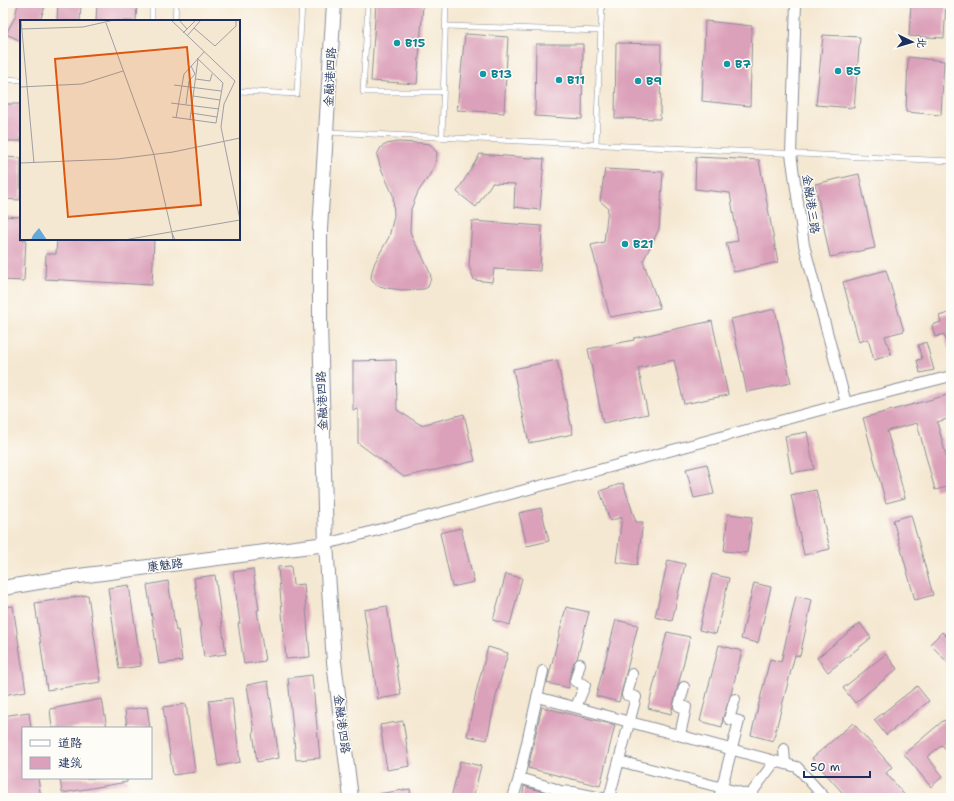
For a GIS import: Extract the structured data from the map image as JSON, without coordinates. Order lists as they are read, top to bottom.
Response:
{
  "streets": {
    "street": ["金融港四路", "金融港三路", "康魅路"]
  },
  "crossings": [
    ["金融港四路", "康魅路"]
  ],
  "places": [
    "B15",
    "B7",
    "B5",
    "B13",
    "B11",
    "B9",
    "B21"
  ],
  "legend": ["道路", "建筑"],
  "scale_bar": "50 m",
  "north": "right"
}
